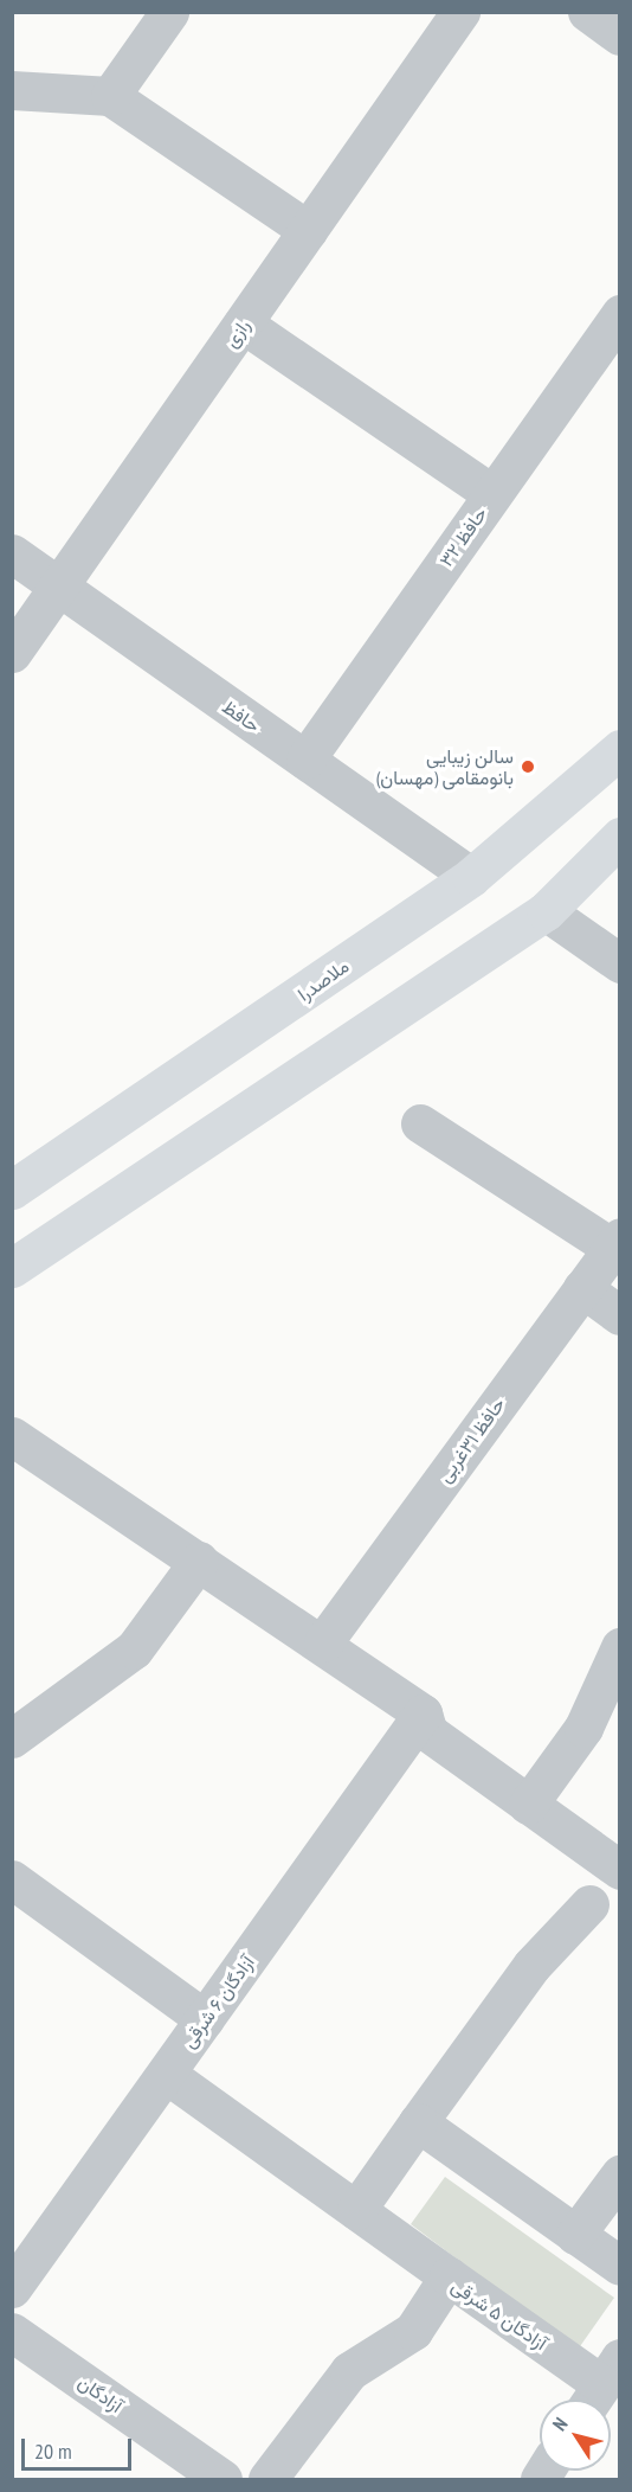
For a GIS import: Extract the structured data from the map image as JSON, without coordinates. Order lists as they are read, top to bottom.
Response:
{
  "streets": {
    "main road": ["ملاصدرا"],
    "street": [
      "رازی",
      "حافظ ۳۲",
      "حافظ",
      "حافظ ۳۱غربی",
      "آزادگان ۶ شرقی",
      "آزادگان ۵ شرقی",
      "آزادگان"
    ]
  },
  "crossings": [
    ["رازی", "حافظ"],
    ["حافظ ۳۲", "حافظ"],
    ["حافظ", "ملاصدرا"]
  ],
  "places": ["سالن زیبایی بانومقامی (مهسان)"],
  "scale_bar": "20 m",
  "north": "top left"
}
